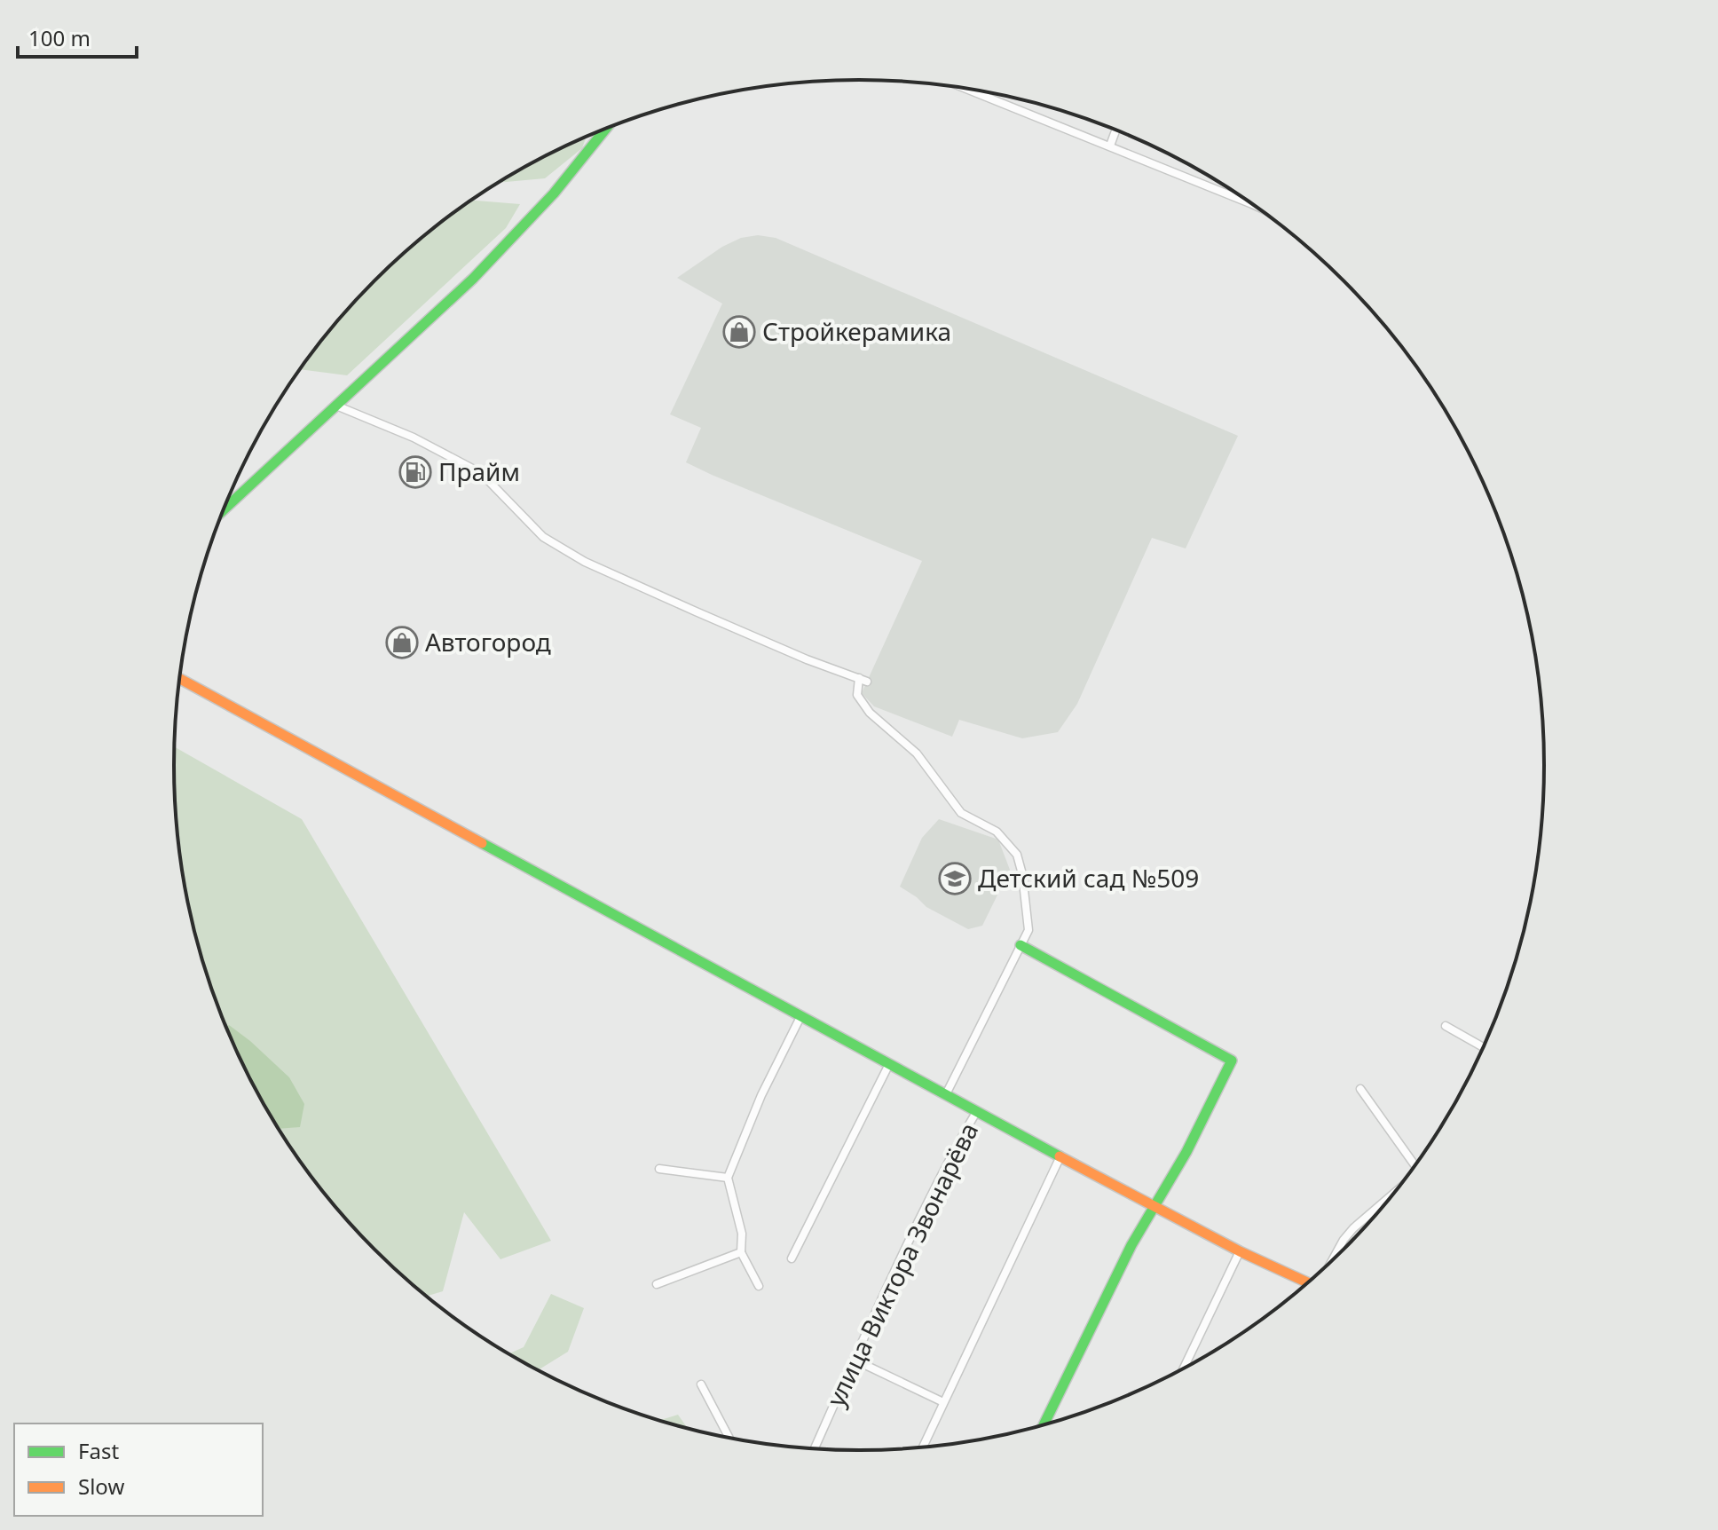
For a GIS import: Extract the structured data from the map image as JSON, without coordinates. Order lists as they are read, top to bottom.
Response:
{
  "streets": {
    "street": ["улица Виктора Звонарёва"]
  },
  "places": {
    "shop": ["Стройкерамика", "Автогород"],
    "fuel station": ["Прайм"],
    "school or university": ["Детский сад №509"]
  },
  "legend": ["Fast", "Slow"],
  "scale_bar": "100 m"
}
